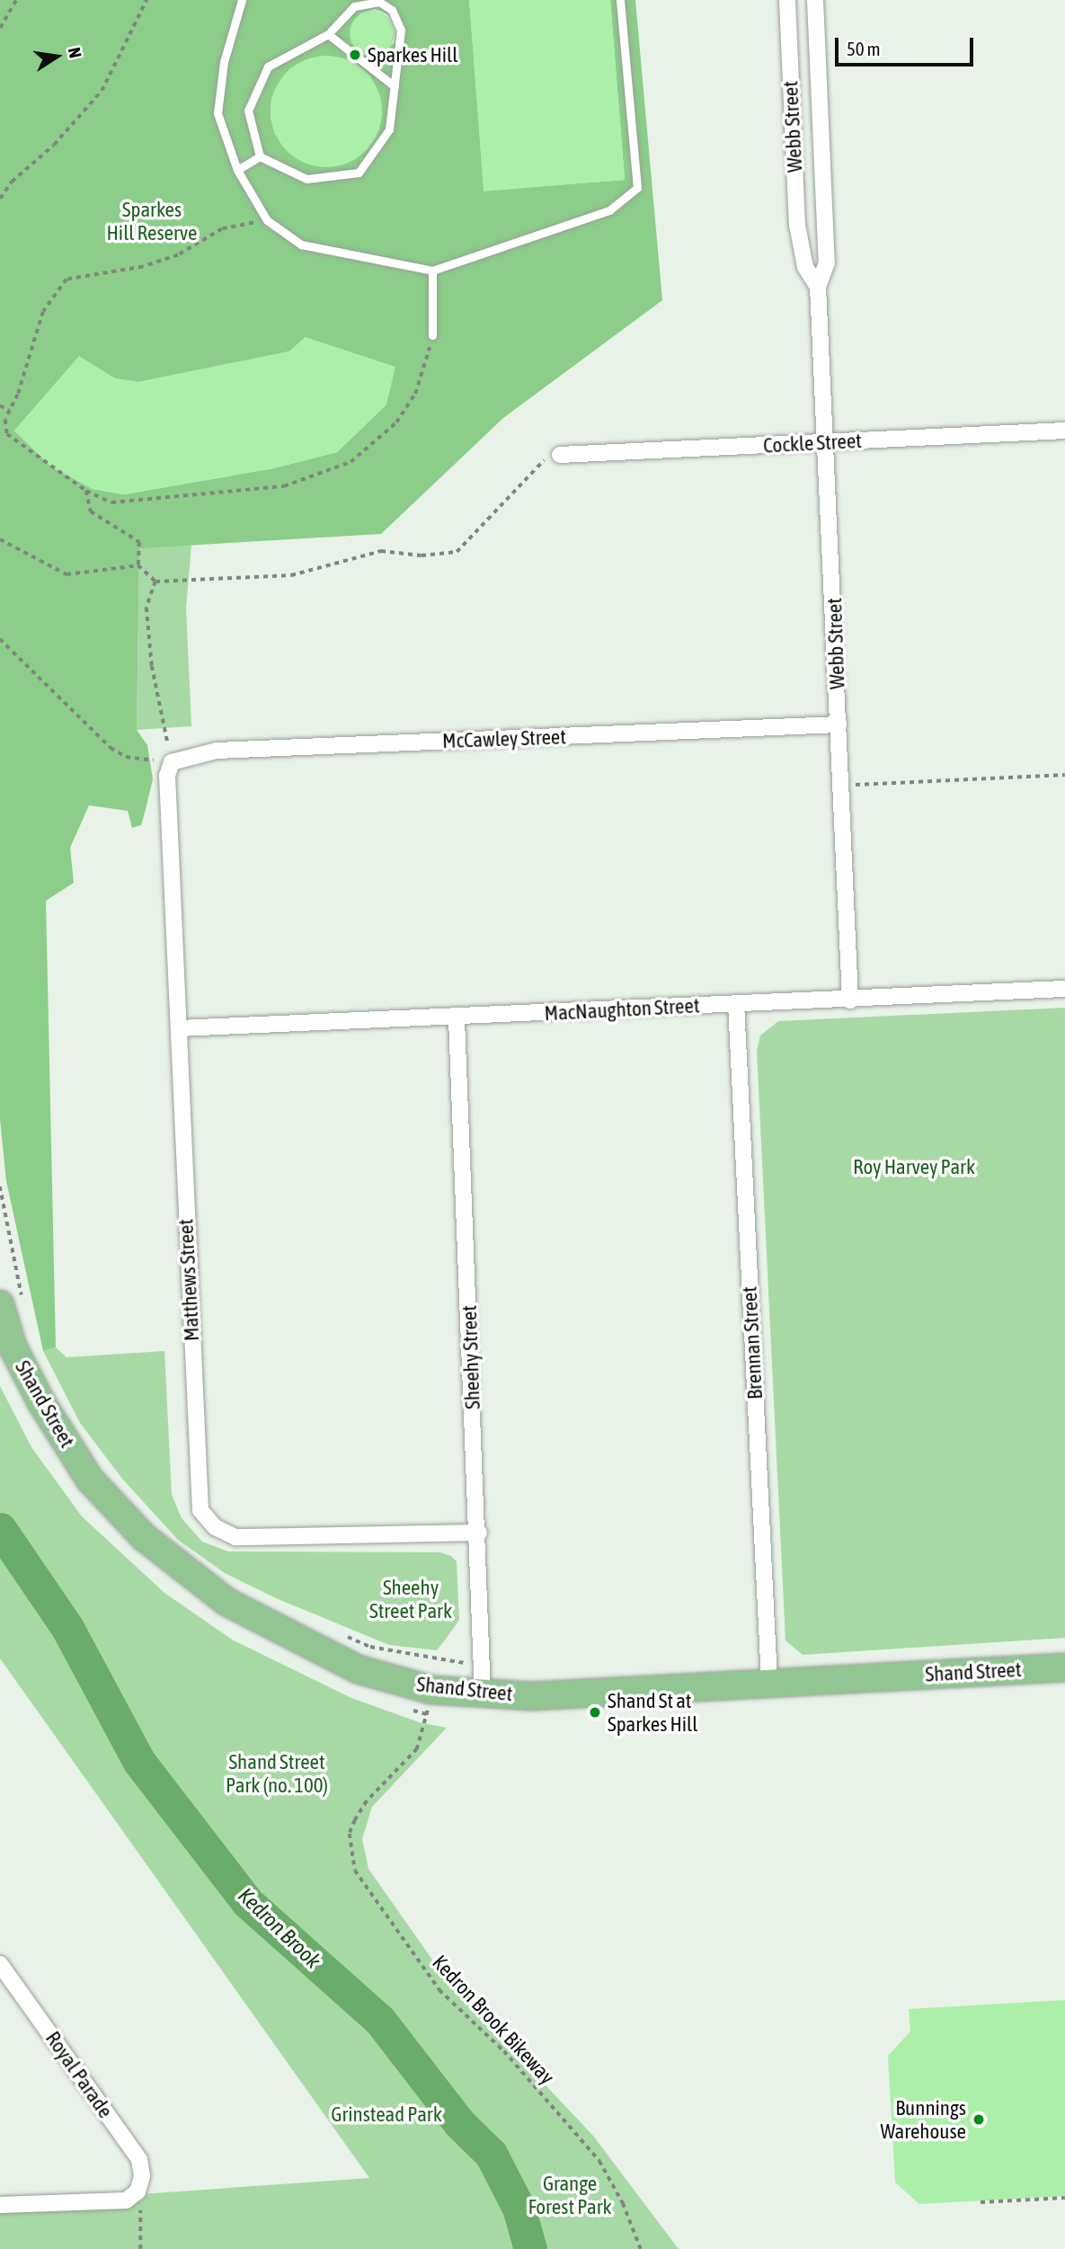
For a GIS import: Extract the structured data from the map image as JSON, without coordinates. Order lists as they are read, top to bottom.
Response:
{
  "streets": {
    "main road": ["Shand Street"],
    "street": [
      "Webb Street",
      "Cockle Street",
      "McCawley Street",
      "MacNaughton Street",
      "Matthews Street",
      "Brennan Street",
      "Sheehy Street",
      "Royal Parade"
    ],
    "path": ["Kedron Brook Bikeway"]
  },
  "crossings": [
    ["Webb Street", "Cockle Street"],
    ["Webb Street", "McCawley Street"],
    ["Webb Street", "MacNaughton Street"],
    ["McCawley Street", "Matthews Street"],
    ["MacNaughton Street", "Matthews Street"],
    ["MacNaughton Street", "Brennan Street"],
    ["MacNaughton Street", "Sheehy Street"],
    ["Matthews Street", "Sheehy Street"],
    ["Brennan Street", "Shand Street"],
    ["Sheehy Street", "Shand Street"]
  ],
  "water": ["Kedron Brook"],
  "parks": [
    "Sparkes Hill Reserve",
    "Roy Harvey Park",
    "Sheehy Street Park",
    "Shand Street Park (no. 100)",
    "Grinstead Park",
    "Grange Forest Park"
  ],
  "places": ["Sparkes Hill", "Shand St at Sparkes Hill", "Bunnings Warehouse"],
  "scale_bar": "50 m",
  "north": "right"
}
